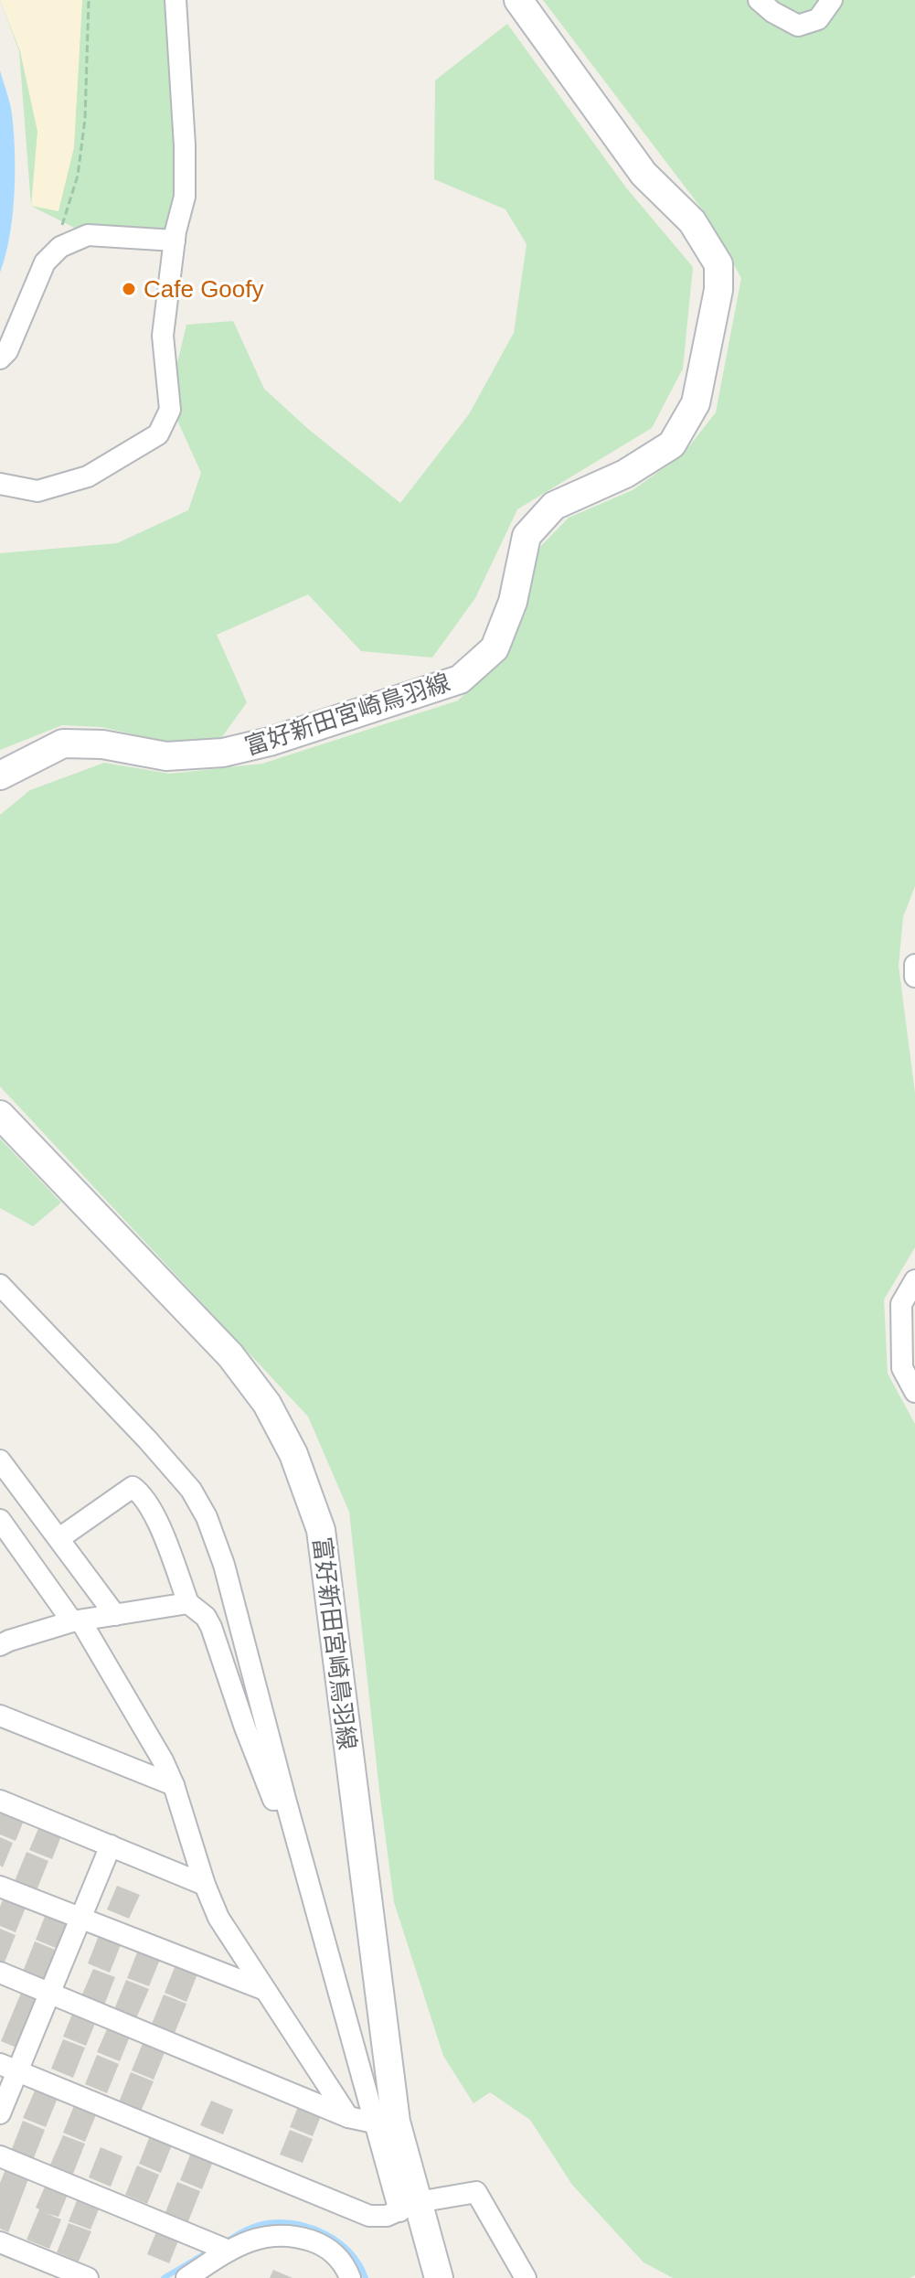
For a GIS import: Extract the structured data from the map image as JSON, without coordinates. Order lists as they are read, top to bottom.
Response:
{
  "streets": {
    "main road": ["富好新田宮崎鳥羽線"]
  },
  "places": ["Cafe Goofy"]
}
